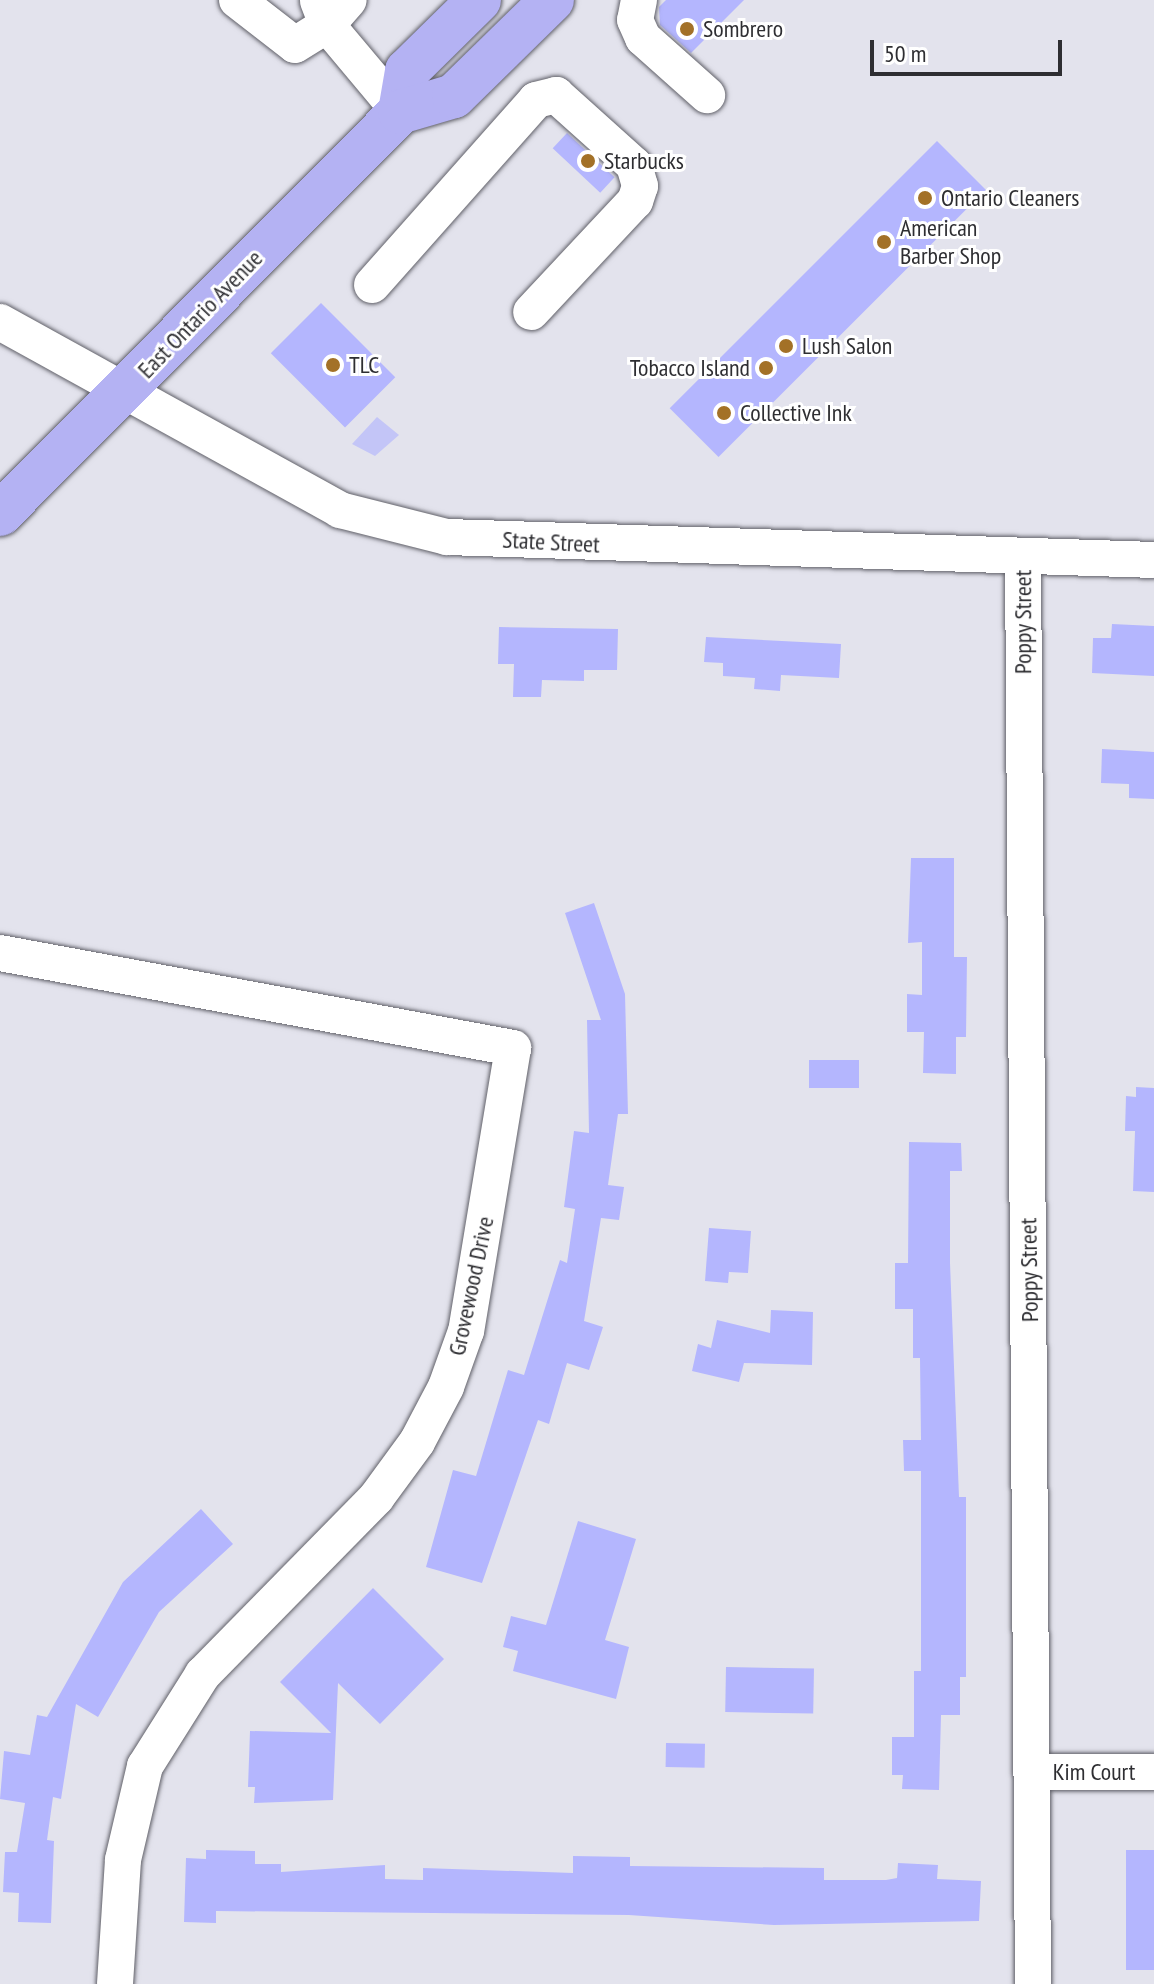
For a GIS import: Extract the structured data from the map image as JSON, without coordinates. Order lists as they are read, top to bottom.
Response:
{
  "streets": {
    "main road": ["East Ontario Avenue"],
    "street": [
      "State Street",
      "Poppy Street",
      "Grovewood Drive",
      "Kim Court"
    ]
  },
  "crossings": [
    ["East Ontario Avenue", "State Street"],
    ["State Street", "Poppy Street"],
    ["Poppy Street", "Kim Court"]
  ],
  "places": [
    "Sombrero",
    "Starbucks",
    "Ontario Cleaners",
    "American Barber Shop",
    "Lush Salon",
    "TLC",
    "Tobacco Island",
    "Collective Ink"
  ],
  "scale_bar": "50 m"
}
